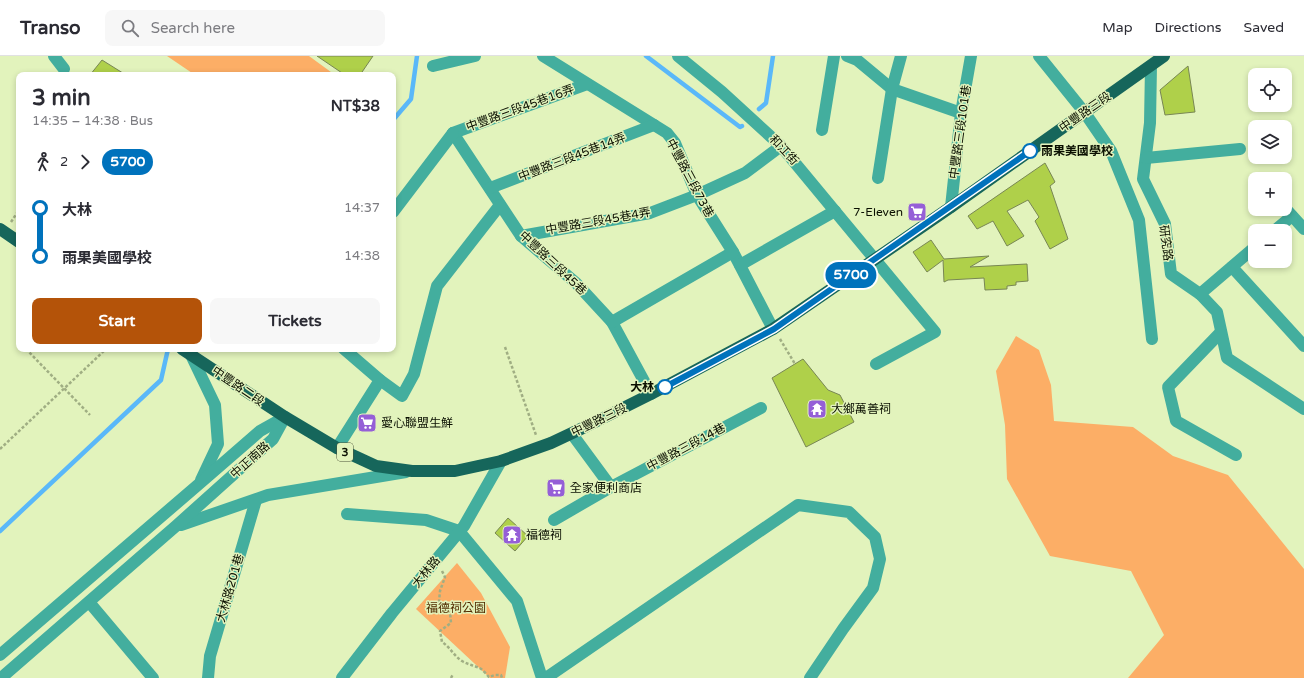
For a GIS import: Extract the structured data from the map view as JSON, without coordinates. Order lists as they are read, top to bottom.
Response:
{
  "streets": {
    "main road": ["中豐路三段", "中豐路二段", "3"],
    "street": [
      "中豐路三段45巷16弄",
      "中豐路三段101巷",
      "和江街",
      "中豐路三段45巷14弄",
      "中豐路三段73巷",
      "中豐路三段45巷4弄",
      "研究路",
      "中豐路三段45巷",
      "中豐路三段14巷",
      "中正南路",
      "大林路",
      "大林路201巷"
    ]
  },
  "crossings": [
    ["中豐路三段45巷16弄", "中豐路三段73巷"],
    ["中豐路三段45巷16弄", "中豐路三段45巷"],
    ["中豐路三段", "中豐路三段101巷"],
    ["中豐路三段", "和江街"],
    ["中豐路三段", "中豐路三段73巷"],
    ["中豐路三段", "研究路"],
    ["中豐路三段", "中豐路三段45巷"],
    ["中豐路三段", "中豐路二段"],
    ["中豐路三段", "中正南路"],
    ["中豐路三段", "大林路"],
    ["和江街", "中豐路三段45巷4弄"],
    ["中豐路三段45巷14弄", "中豐路三段73巷"],
    ["中豐路三段45巷14弄", "中豐路三段45巷"],
    ["中豐路三段73巷", "中豐路三段45巷4弄"],
    ["中豐路三段45巷4弄", "中豐路三段45巷"],
    ["中豐路二段", "中正南路"]
  ],
  "parks": ["福德祠公園"],
  "places": {
    "other": ["雨果美國學校", "大林"],
    "supermarket": ["7-Eleven", "愛心聯盟生鮮", "全家便利商店"],
    "temple": ["大鄉萬善祠", "福德祠"]
  },
  "lines": ["bus line 5700"],
  "page": {
    "header": "Transo",
    "search": "Search here",
    "nav": ["Map", "Directions", "Saved"],
    "on_map": "5700",
    "map_buttons": ["+", "−"],
    "heading": ["3 min", "14:35 – 14:38 · Bus", "NT$38"],
    "legs": ["2", "5700"],
    "list": [
      {
        "name": "大林",
        "value": "14:37"
      },
      {
        "name": "雨果美國學校",
        "value": "14:38"
      }
    ],
    "buttons": ["Start", "Tickets"]
  }
}
